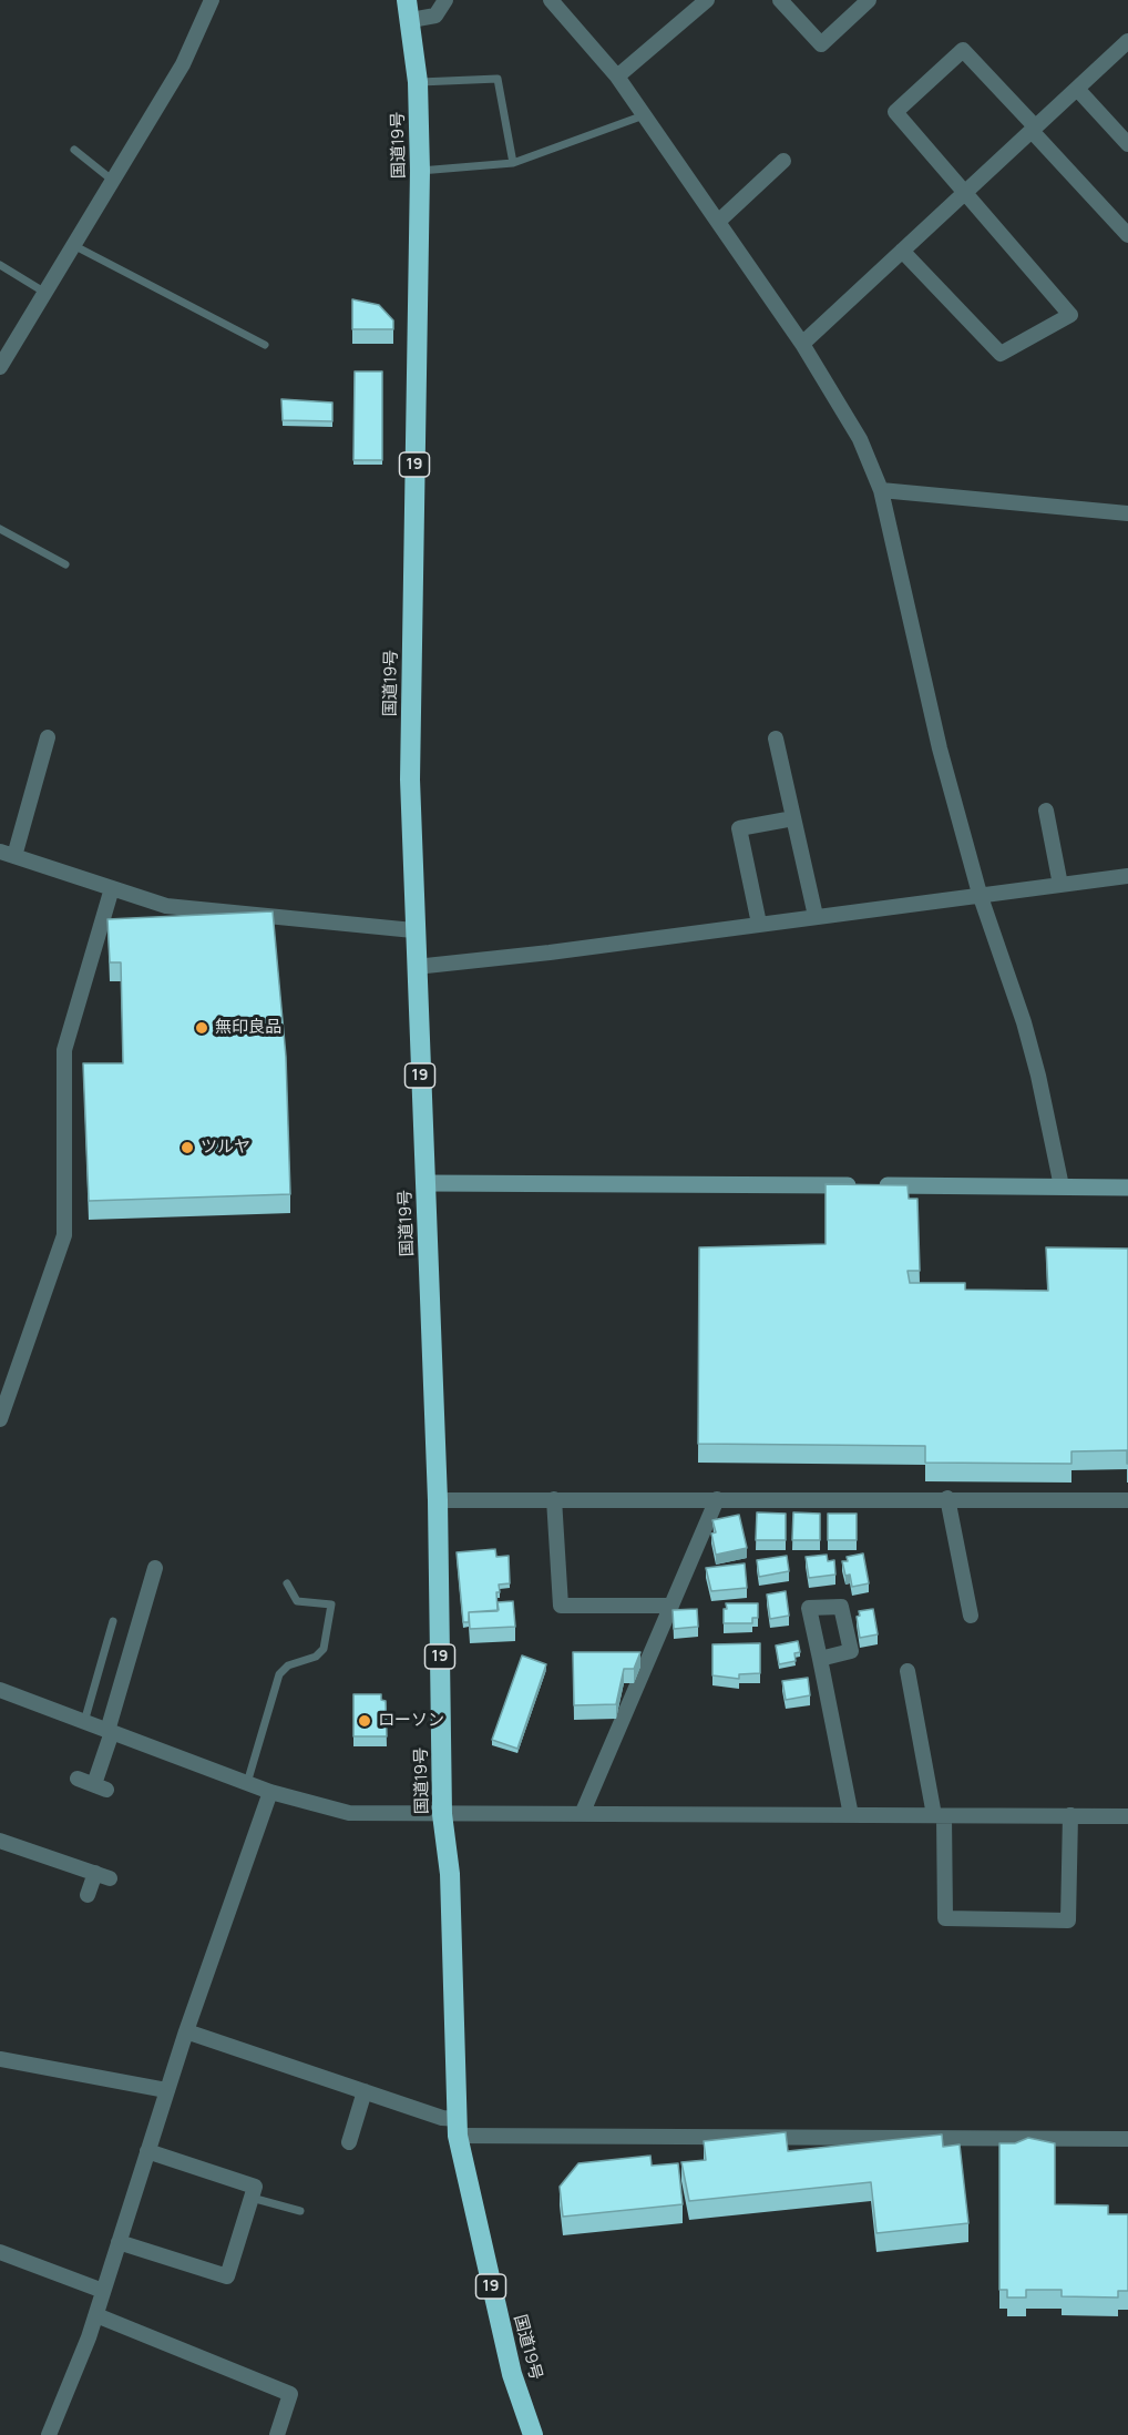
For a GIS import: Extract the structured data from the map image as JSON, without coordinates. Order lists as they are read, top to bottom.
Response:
{
  "streets": {
    "highway": ["国道19号", "19"]
  },
  "places": ["無印良品", "ツルヤ", "ローソン"]
}
